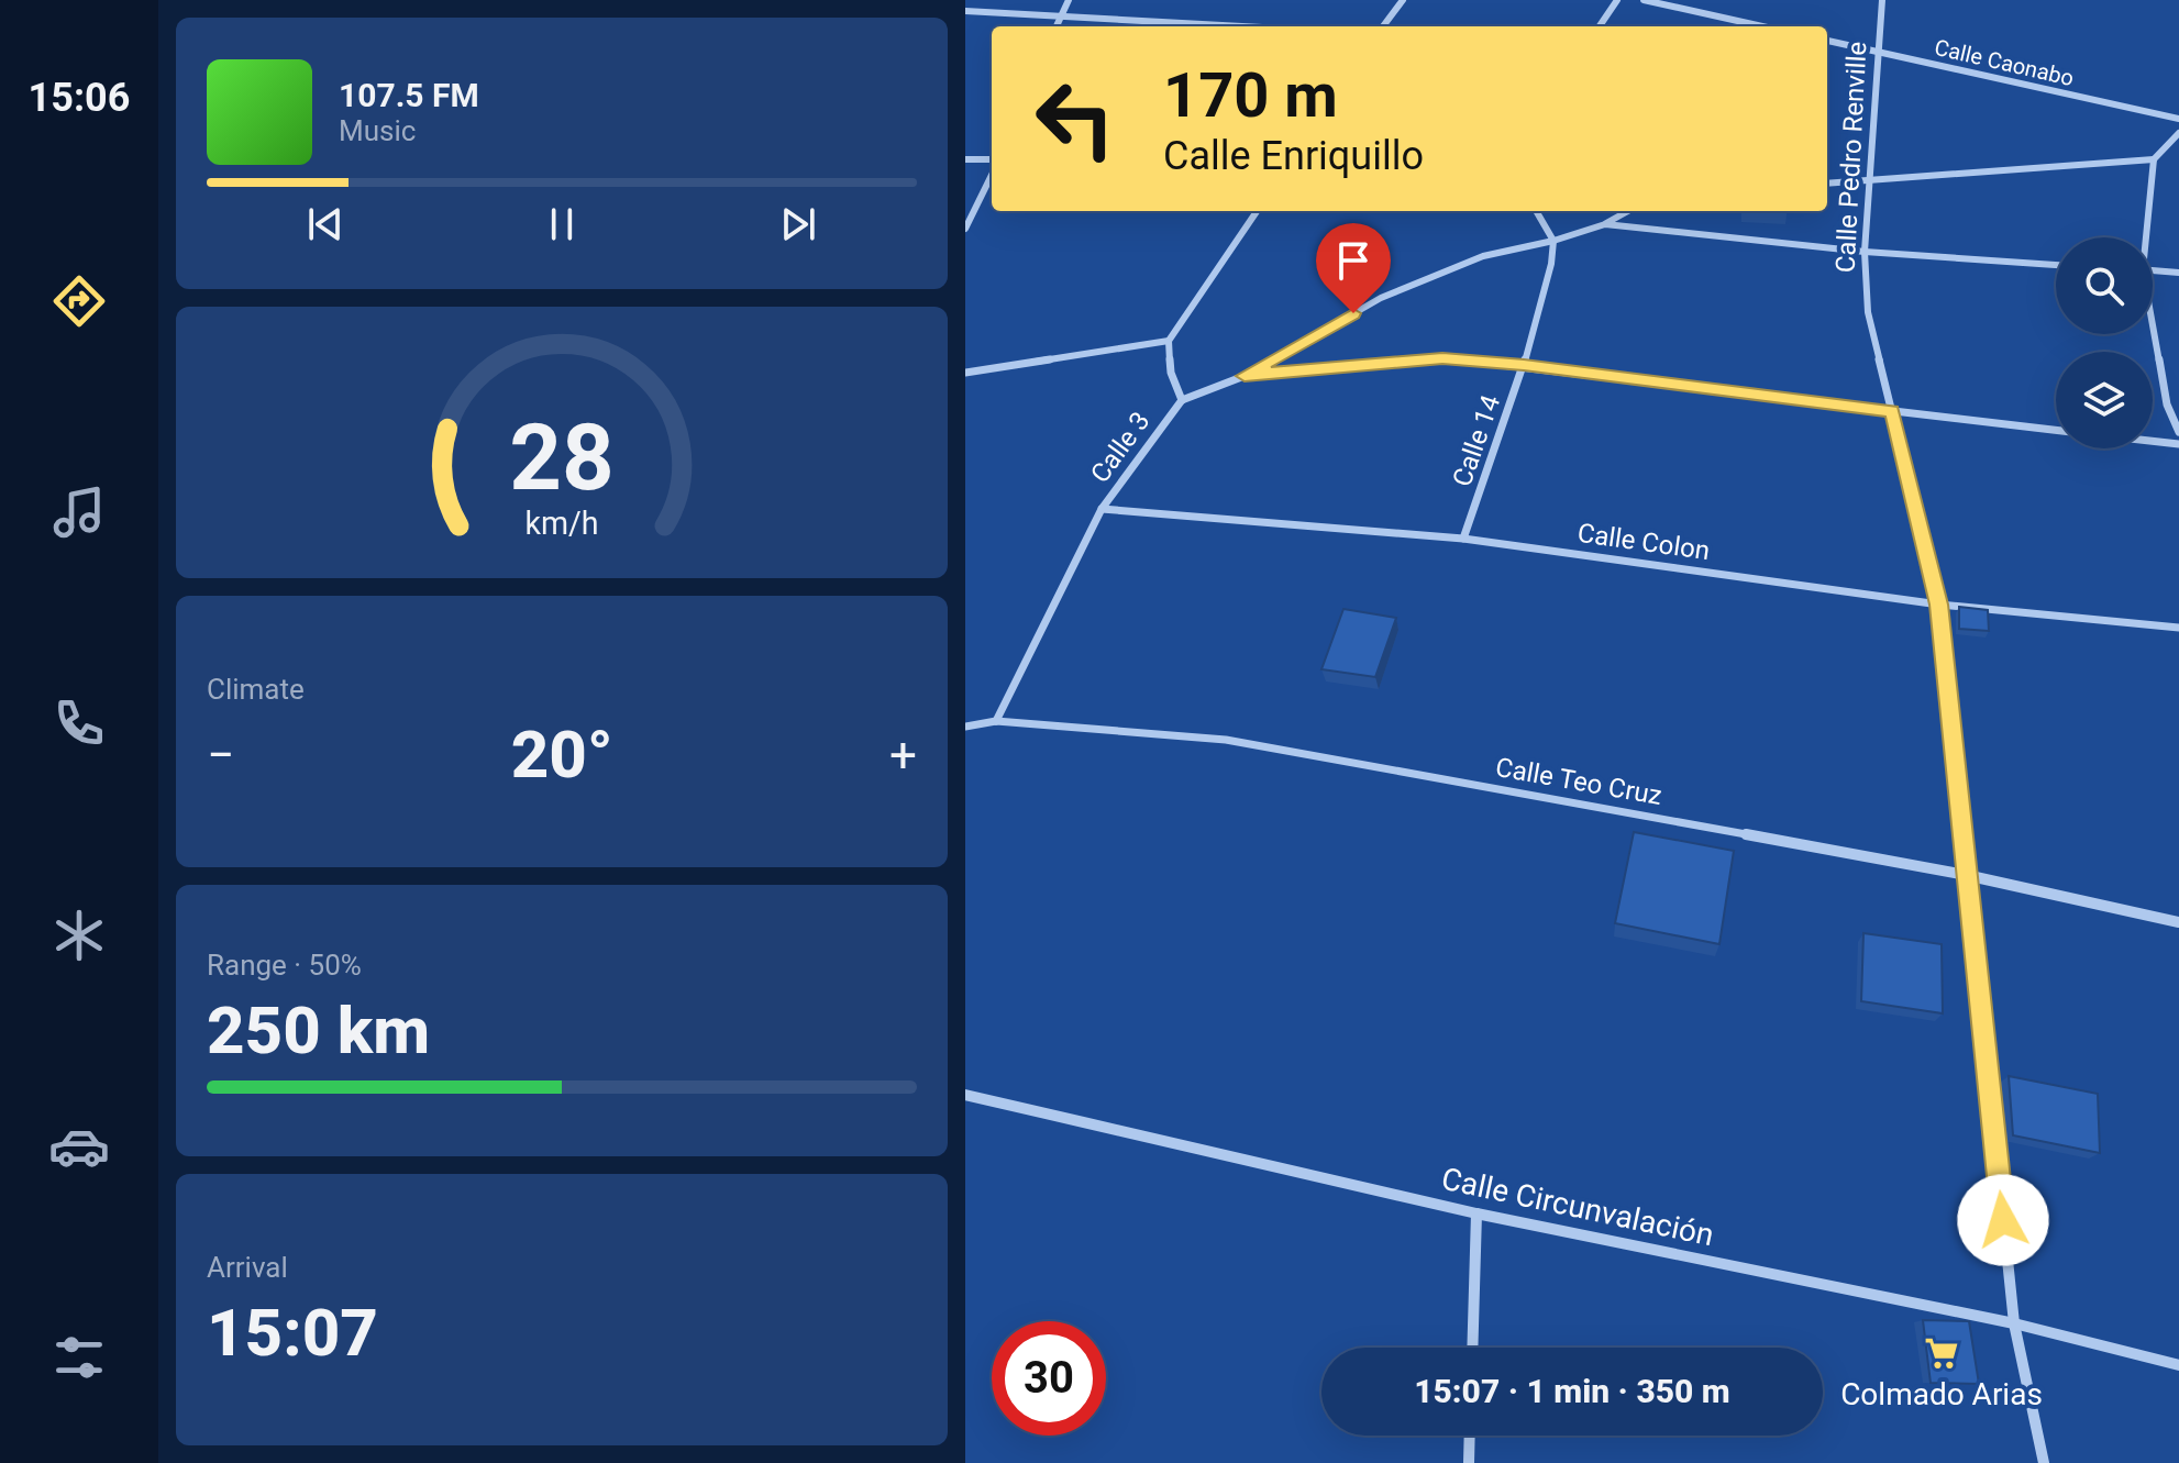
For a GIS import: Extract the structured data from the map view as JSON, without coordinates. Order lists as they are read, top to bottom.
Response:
{
  "streets": {
    "street": [
      "Calle Caonabo",
      "Calle Pedro Renville",
      "Calle 14",
      "Calle 3",
      "Calle Colon",
      "Calle Teo Cruz",
      "Calle Circunvalación"
    ]
  },
  "crossings": [
    ["Calle Caonabo", "Calle Pedro Renville"],
    ["Calle Pedro Renville", "Calle Colon"],
    ["Calle Pedro Renville", "Calle Teo Cruz"],
    ["Calle Pedro Renville", "Calle Circunvalación"],
    ["Calle 14", "Calle Colon"],
    ["Calle 3", "Calle Colon"],
    ["Calle 3", "Calle Teo Cruz"]
  ],
  "places": {
    "supermarket": ["Colmado Arias"]
  },
  "page": {
    "tabs": "15:06",
    "turn": ["170 m", "Calle Enriquillo"],
    "song": ["107.5 FM", "Music"],
    "tile": [
      "Climate",
      ["Range · 50%", "250 km"],
      ["Arrival", "15:07"]
    ],
    "heat": ["−", "20°", "+"],
    "limit": "30",
    "trip": "15:07 · 1 min · 350 m",
    "gauge": ["28", "km/h"]
  }
}
